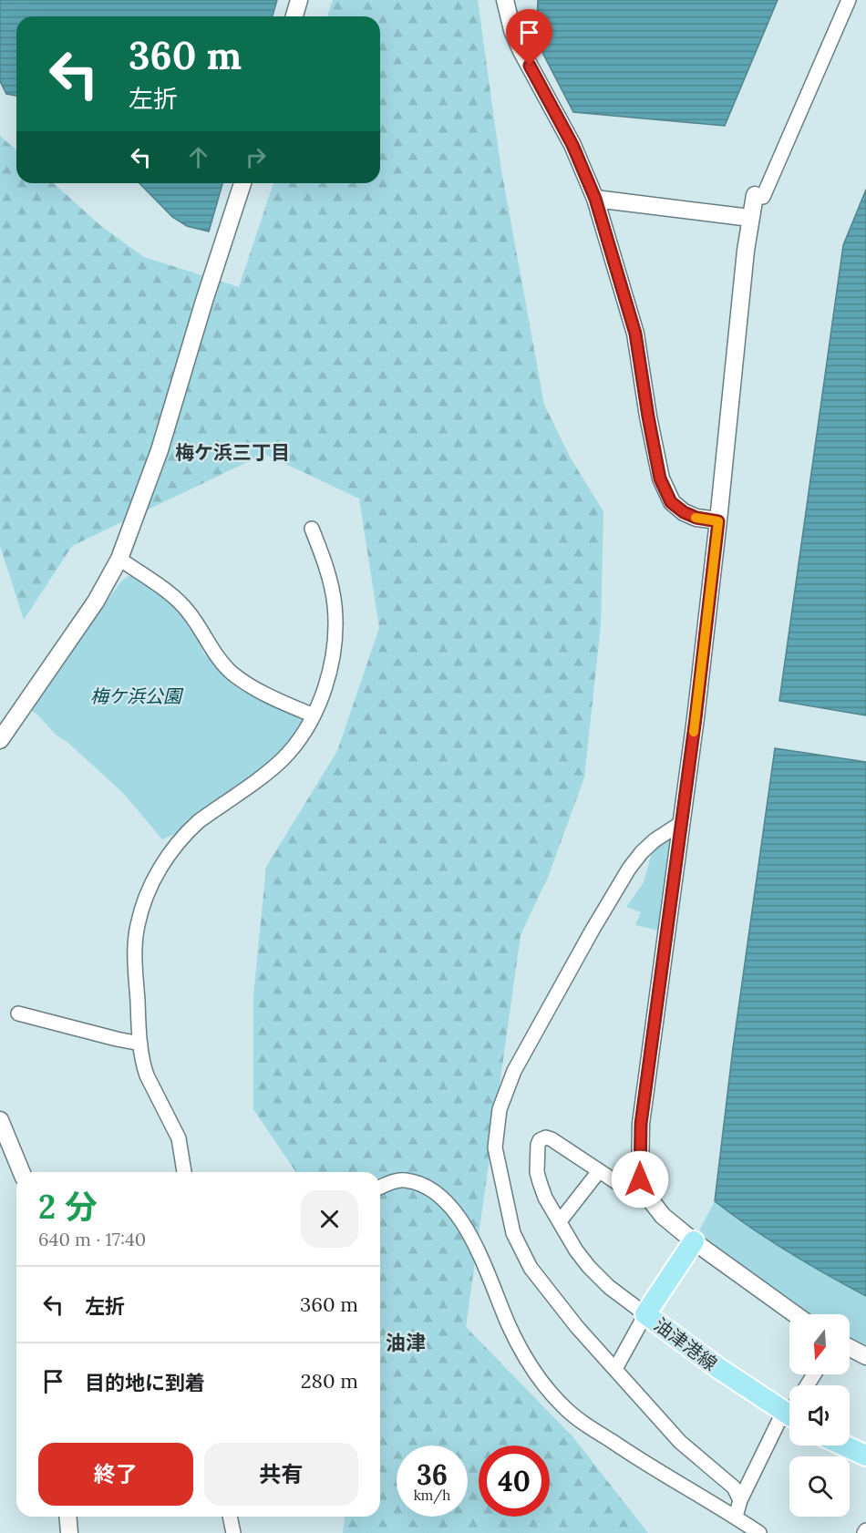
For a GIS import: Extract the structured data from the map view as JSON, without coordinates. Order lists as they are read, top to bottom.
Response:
{
  "streets": {
    "main road": ["油津港線"]
  },
  "districts": ["梅ケ浜三丁目", "油津"],
  "parks": ["梅ケ浜公園"],
  "north": "bottom",
  "page": {
    "turn": ["360 m", "左折"],
    "heading": ["2 分", "640 m · 17:40"],
    "list": [
      {
        "name": "左折",
        "value": "360 m"
      },
      {
        "name": "目的地に到着",
        "value": "280 m"
      }
    ],
    "buttons": ["終了", "共有"],
    "speed": "36 km/h",
    "limit": "40"
  }
}
